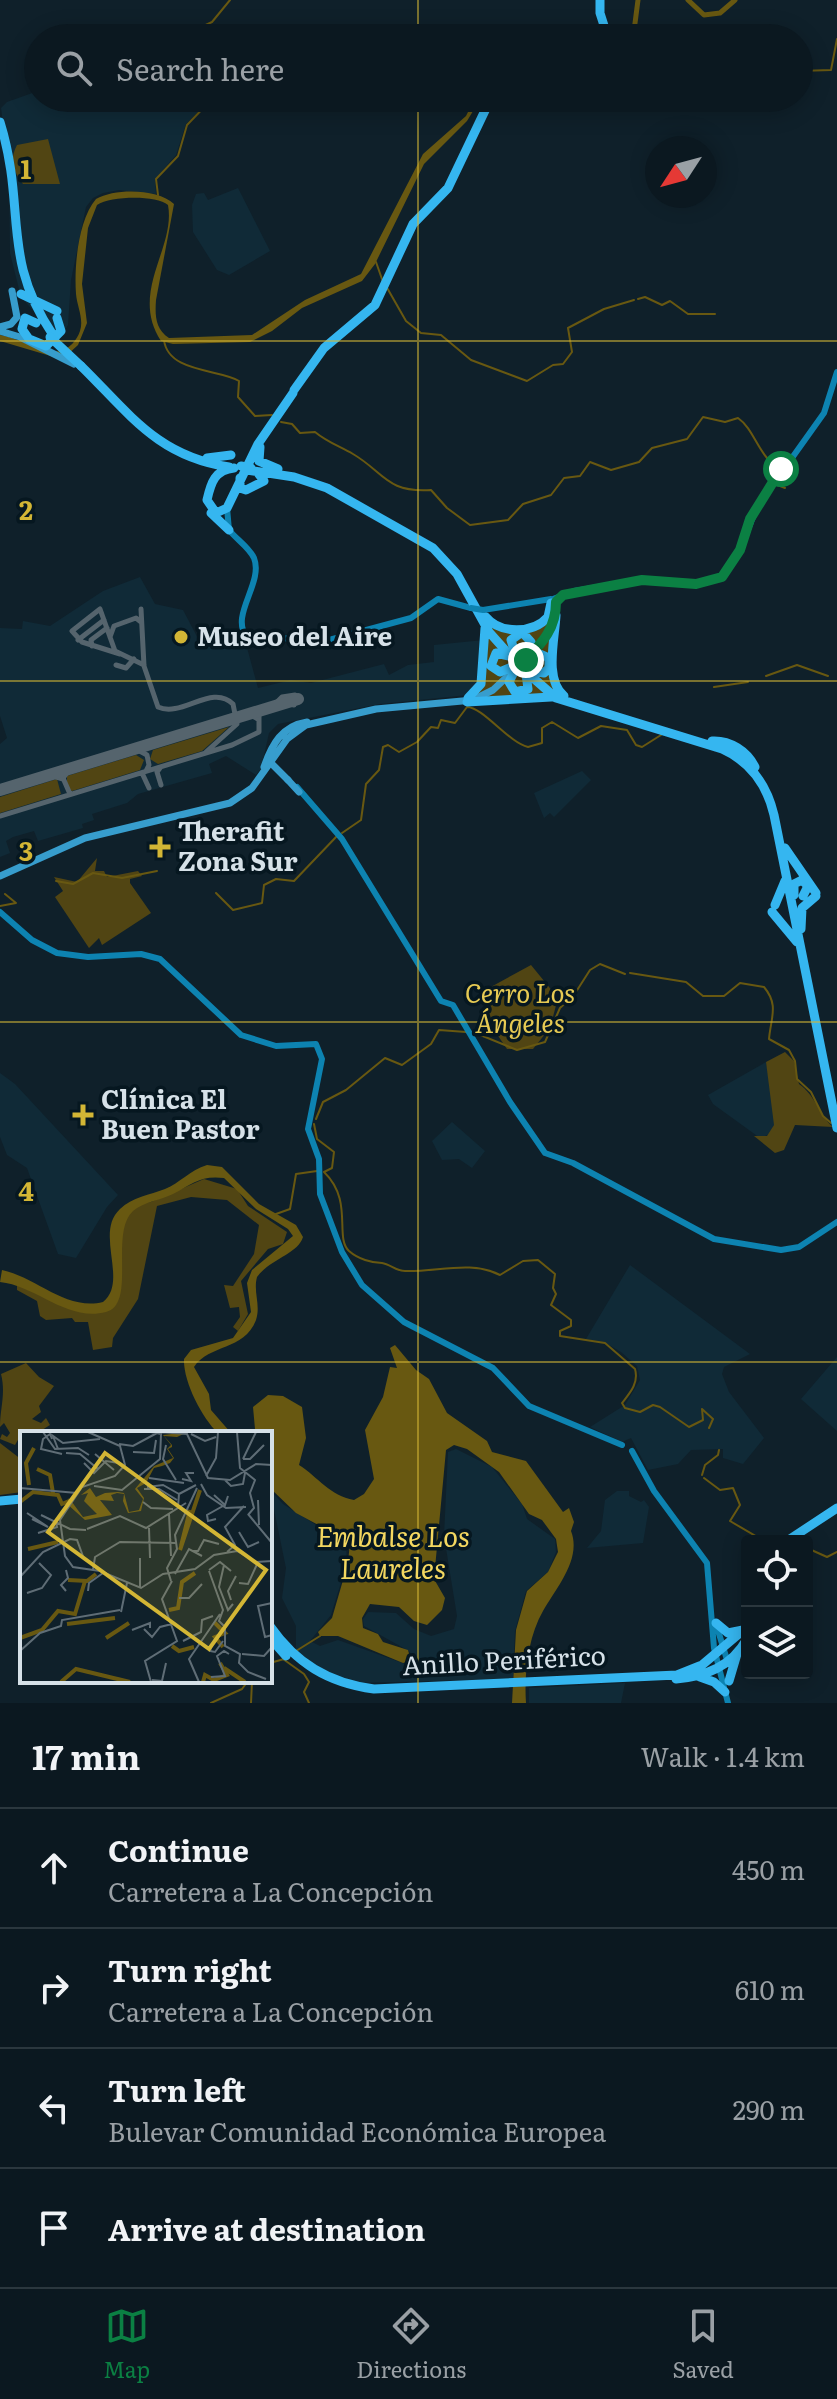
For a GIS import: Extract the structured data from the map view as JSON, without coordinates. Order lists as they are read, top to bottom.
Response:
{
  "streets": {
    "highway": ["Anillo Periférico"]
  },
  "water": ["Embalse Los Laureles"],
  "parks": ["Cerro Los Ángeles"],
  "places": {
    "other": ["Museo del Aire"],
    "health": ["Therafit Zona Sur", "Clínica El Buen Pastor"]
  },
  "north": "bottom left",
  "page": {
    "search": "Search here",
    "heading": ["17 min", "Walk · 1.4 km"],
    "list": [
      ["Continue", "Carretera a La Concepción", "450 m"],
      ["Turn right", "Carretera a La Concepción", "610 m"],
      ["Turn left", "Bulevar Comunidad Económica Europea", "290 m"],
      "Arrive at destination"
    ],
    "nav": ["Map", "Directions", "Saved"]
  },
  "grid": {
    "rows": [
      "1",
      "2",
      "3",
      "4"
    ]
  }
}
